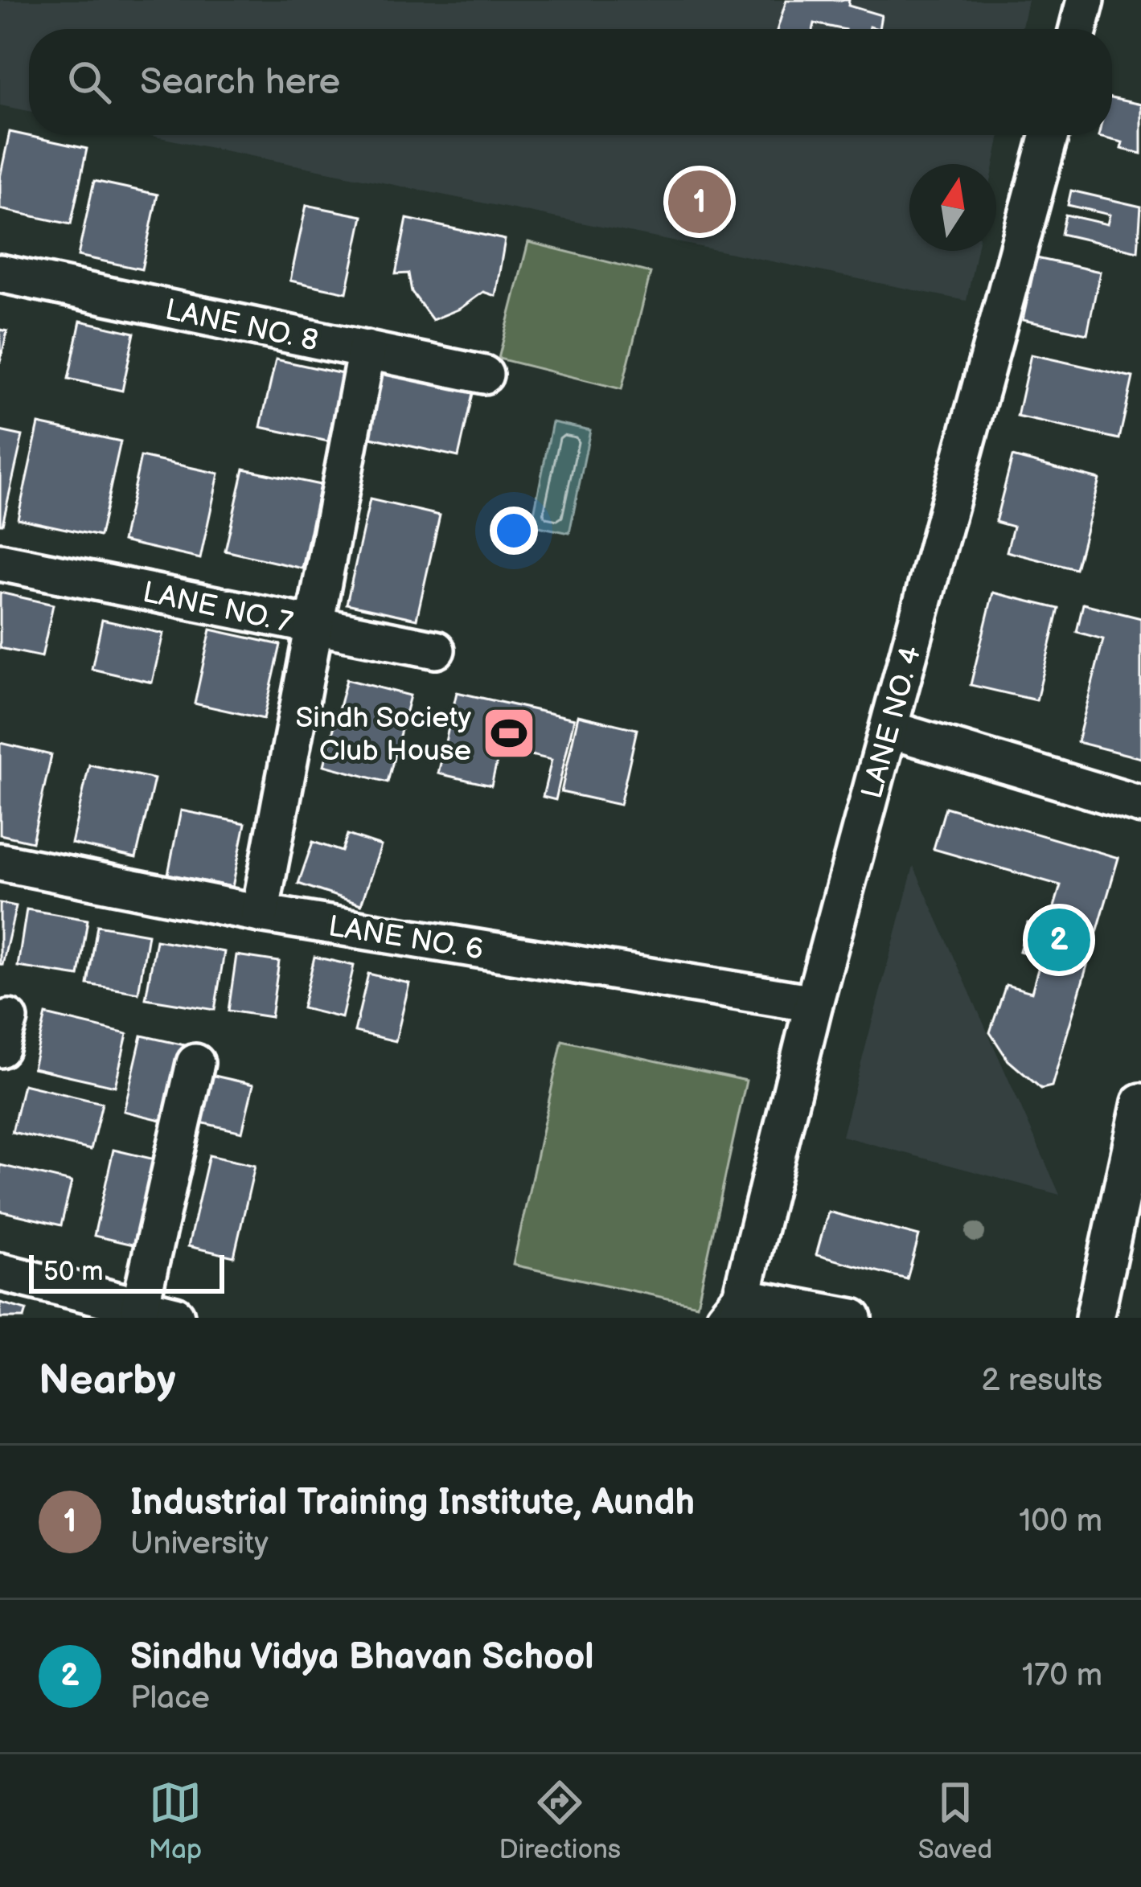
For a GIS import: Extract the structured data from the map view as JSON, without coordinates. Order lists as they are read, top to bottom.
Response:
{
  "streets": {
    "street": [
      "LANE NO. 8",
      "LANE NO. 7",
      "LANE NO. 4",
      "LANE NO. 6"
    ]
  },
  "crossings": [
    ["LANE NO. 4", "LANE NO. 6"]
  ],
  "places": {
    "sports": ["Sindh Society Club House"]
  },
  "scale_bar": "50 m",
  "north": "top",
  "page": {
    "search": "Search here",
    "pins": ["1", "2"],
    "scale": "50 m",
    "heading": ["Nearby", "2 results"],
    "list": [
      {
        "mark": "1",
        "name": "Industrial Training Institute, Aundh",
        "note": "University",
        "value": "100 m"
      },
      {
        "mark": "2",
        "name": "Sindhu Vidya Bhavan School",
        "note": "Place",
        "value": "170 m"
      }
    ],
    "nav": ["Map", "Directions", "Saved"]
  }
}
